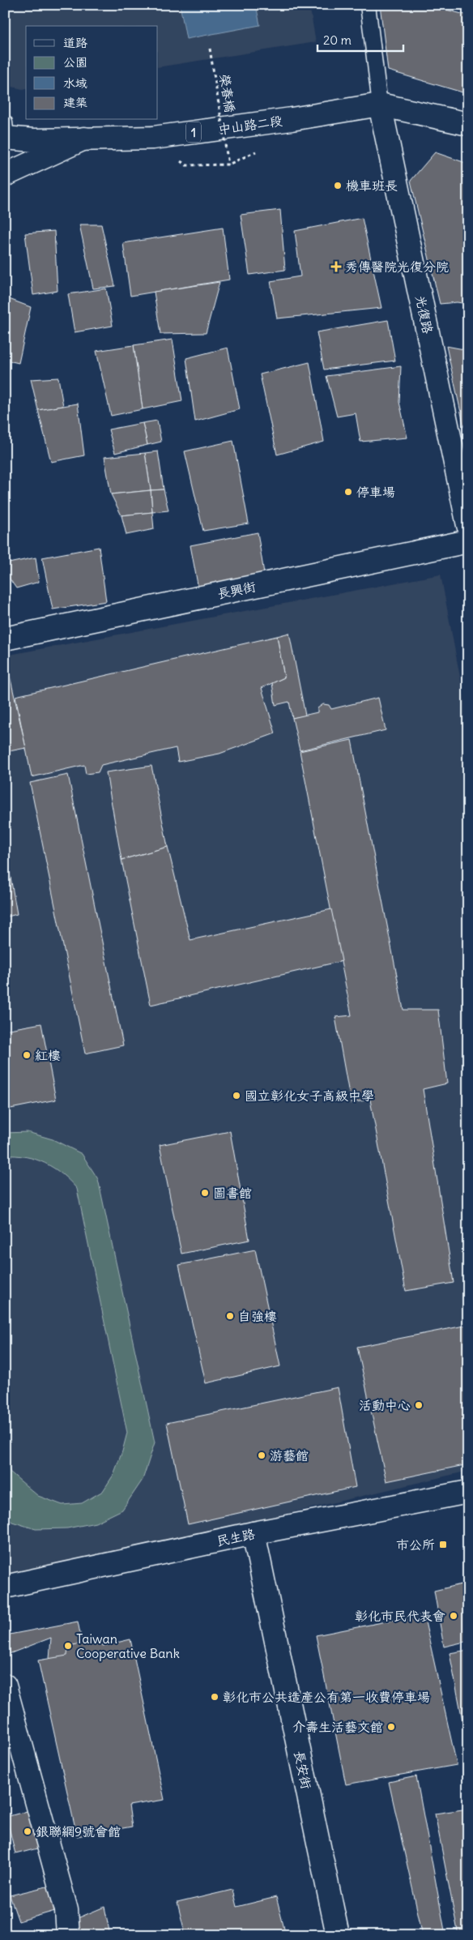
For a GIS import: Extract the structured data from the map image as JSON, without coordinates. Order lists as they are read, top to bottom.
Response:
{
  "streets": {
    "street": [
      "中山路二段",
      "1",
      "光復路",
      "長興街",
      "民生路",
      "長安街"
    ],
    "path": ["榮春橋"]
  },
  "crossings": [
    ["中山路二段", "光復路"],
    ["民生路", "長安街"]
  ],
  "places": {
    "other": [
      "機車班長",
      "停車場",
      "紅樓",
      "國立彰化女子高級中學",
      "圖書館",
      "自強樓",
      "活動中心",
      "游藝館",
      "彰化市民代表會",
      "Taiwan Cooperative Bank",
      "彰化市公共造產公有第一收費停車場",
      "介壽生活藝文館",
      "銀聯網9號會館"
    ],
    "health": ["秀傳醫院光復分院"],
    "transit": ["市公所"]
  },
  "legend": [
    "道路",
    "公園",
    "水域",
    "建築"
  ],
  "scale_bar": "20 m"
}
